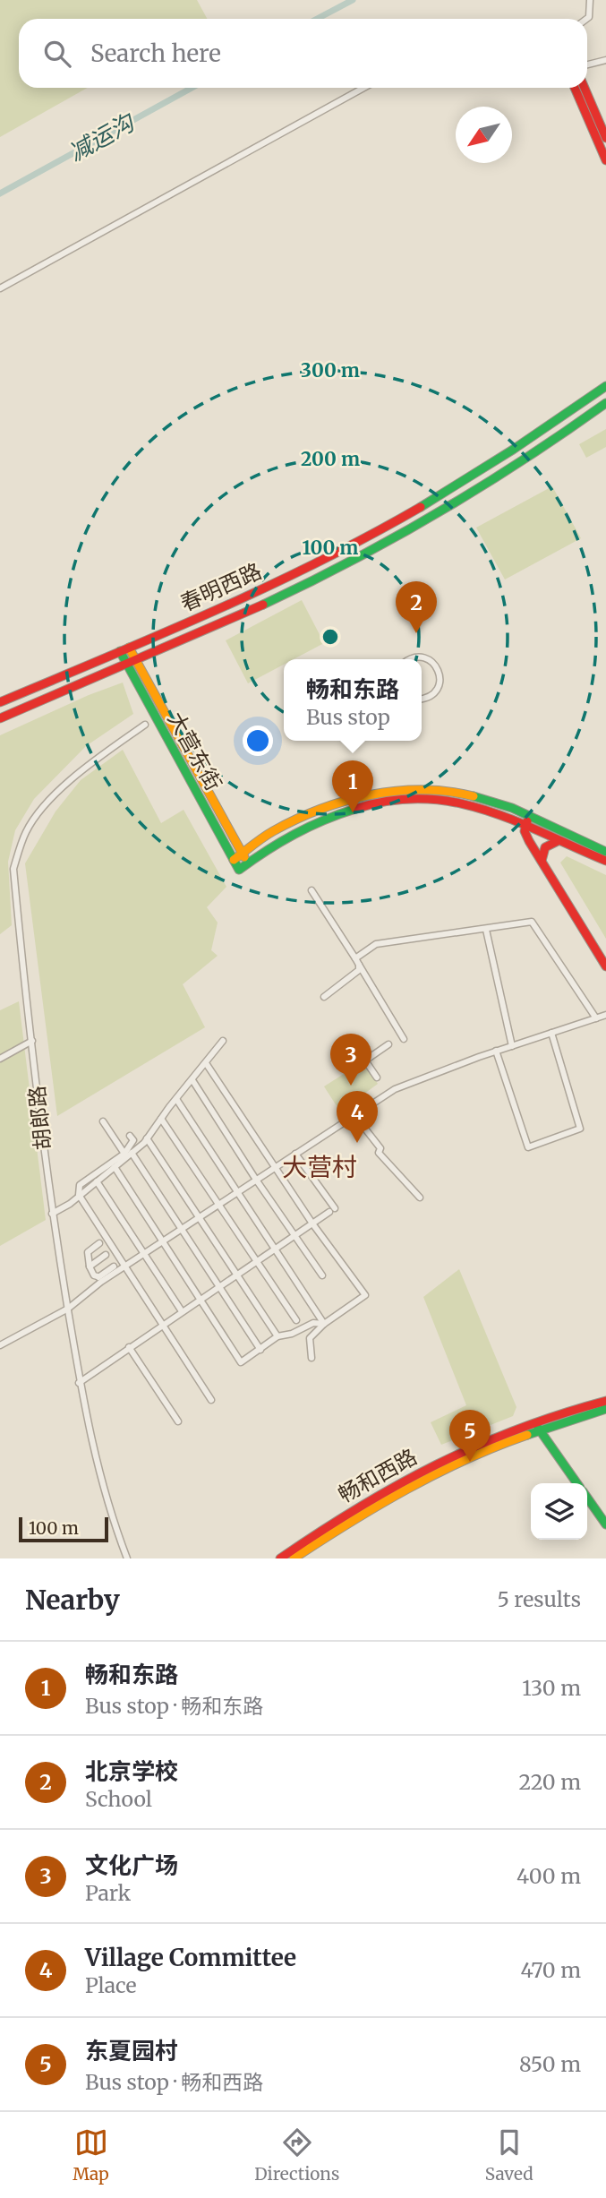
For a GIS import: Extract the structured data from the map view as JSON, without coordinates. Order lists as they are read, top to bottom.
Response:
{
  "streets": {
    "main road": ["春明西路", "大营东街", "畅和西路"],
    "street": ["胡郎路"]
  },
  "crossings": [
    ["春明西路", "大营东街"]
  ],
  "districts": ["大营村"],
  "water": ["减运沟"],
  "scale_bar": "100 m",
  "north": "bottom left",
  "page": {
    "search": "Search here",
    "pins": [
      "2",
      "1",
      "3",
      "4",
      "5"
    ],
    "popup": ["畅和东路", "Bus stop"],
    "scale": "100 m",
    "heading": ["Nearby", "5 results"],
    "list": [
      {
        "mark": "1",
        "name": "畅和东路",
        "note": "Bus stop · 畅和东路",
        "value": "130 m"
      },
      {
        "mark": "2",
        "name": "北京学校",
        "note": "School",
        "value": "220 m"
      },
      {
        "mark": "3",
        "name": "文化广场",
        "note": "Park",
        "value": "400 m"
      },
      {
        "mark": "4",
        "name": "Village Committee",
        "note": "Place",
        "value": "470 m"
      },
      {
        "mark": "5",
        "name": "东夏园村",
        "note": "Bus stop · 畅和西路",
        "value": "850 m"
      }
    ],
    "nav": ["Map", "Directions", "Saved"]
  },
  "rings": ["300 m", "200 m", "100 m"]
}
